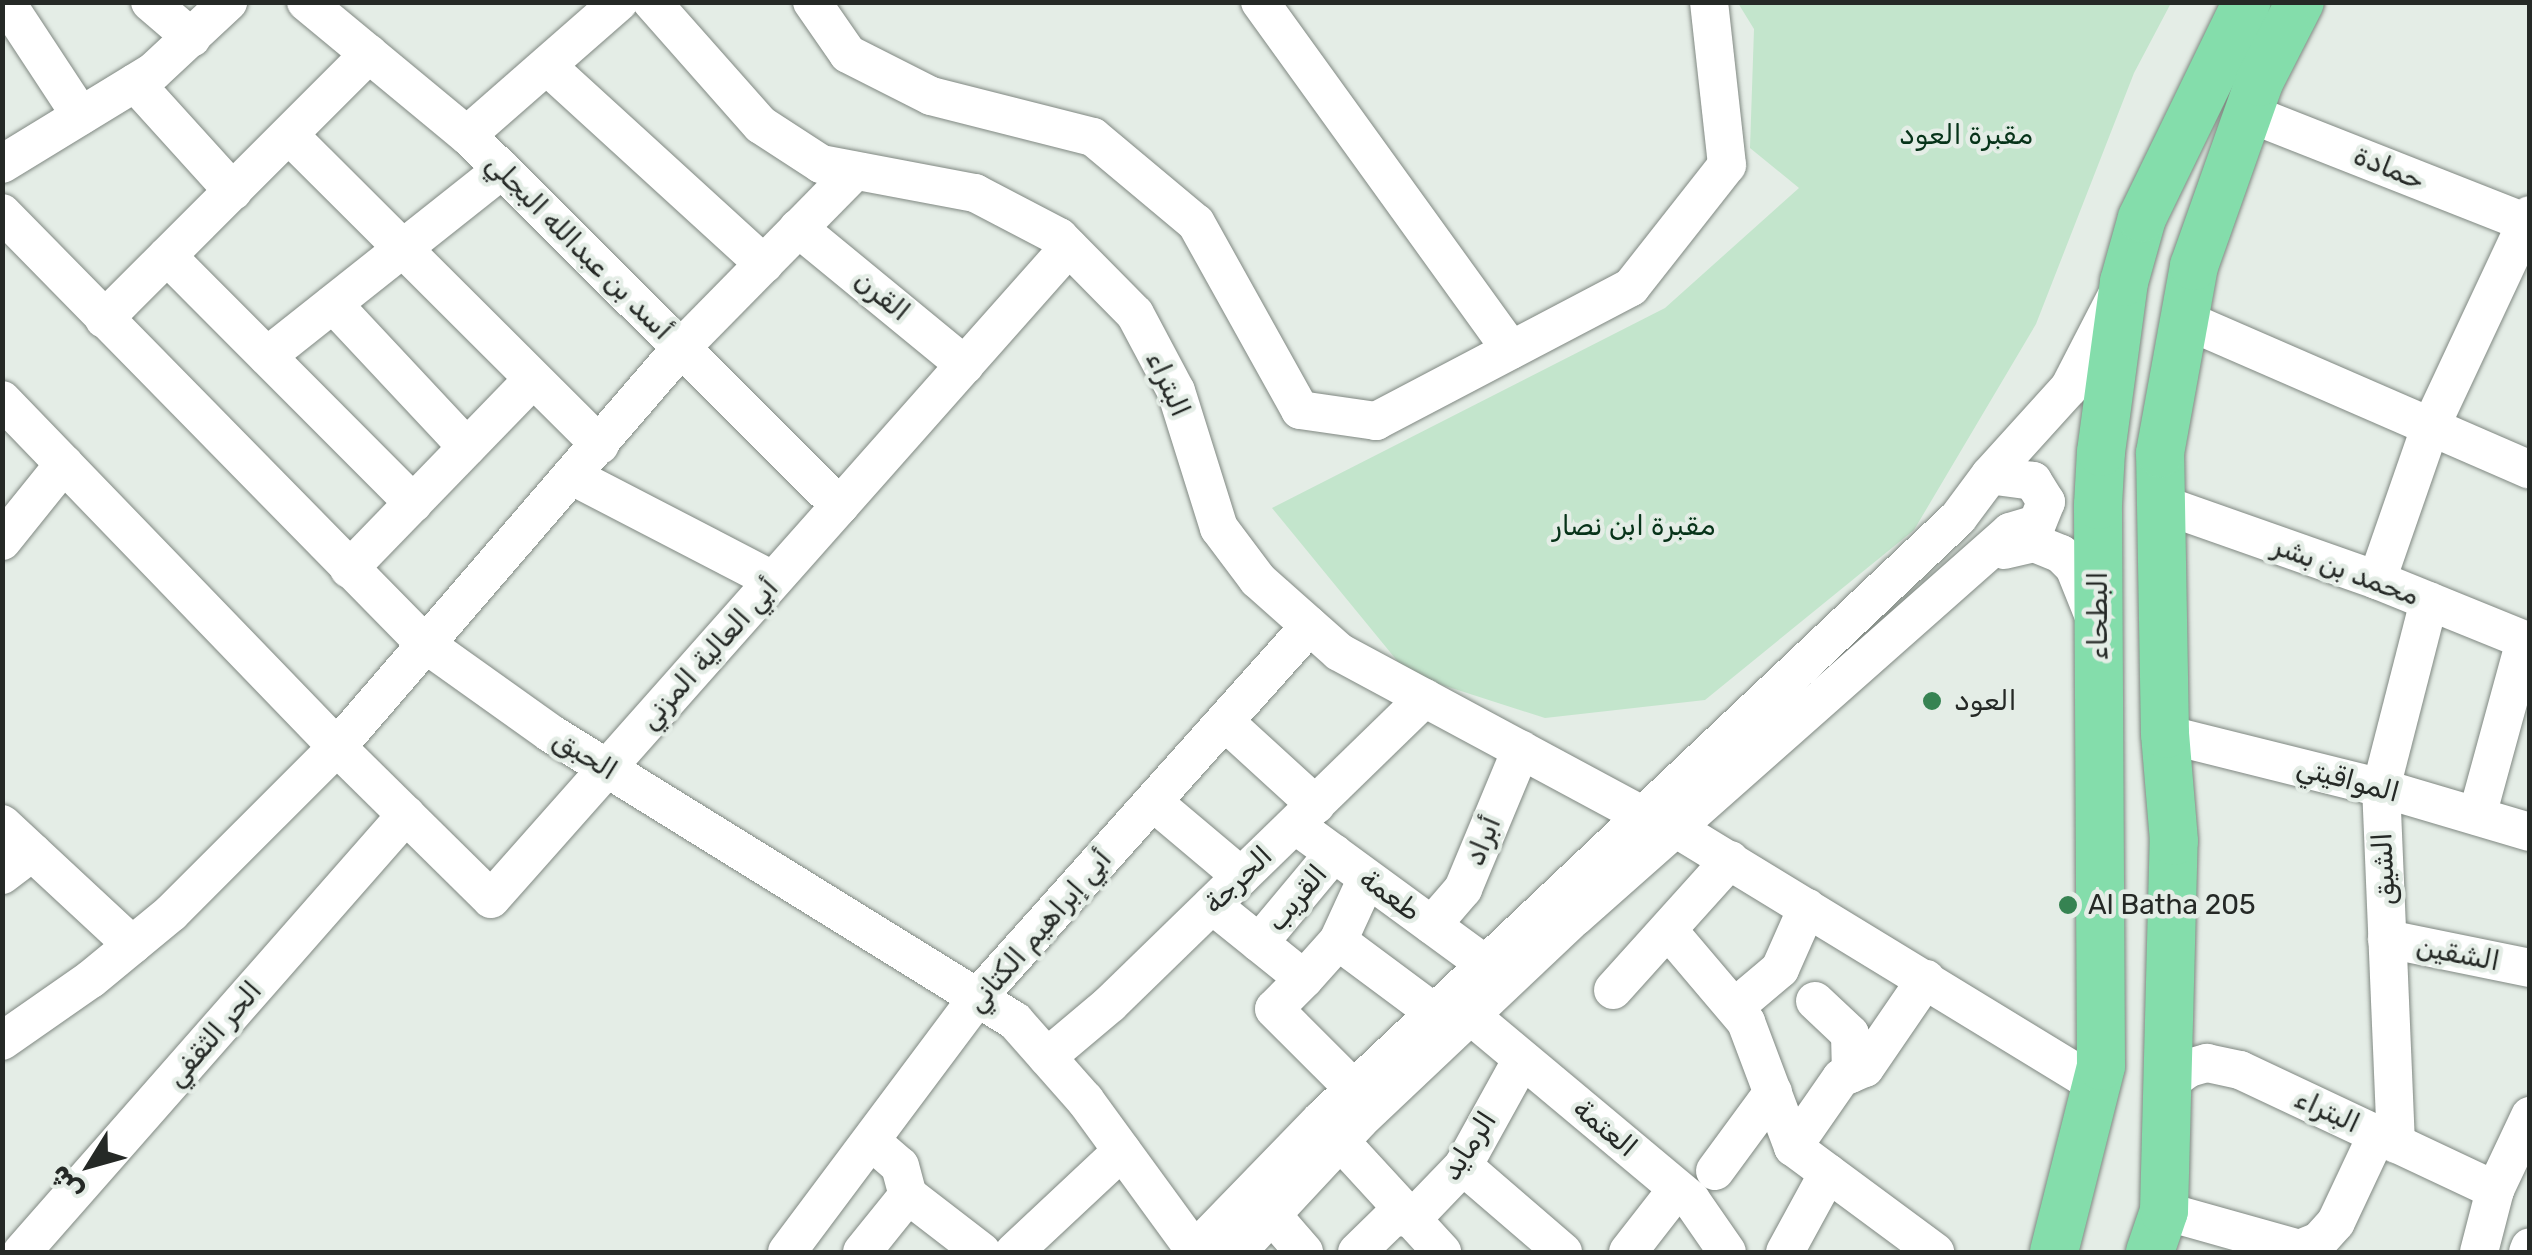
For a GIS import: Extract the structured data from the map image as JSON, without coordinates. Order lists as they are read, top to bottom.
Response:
{
  "streets": {
    "main road": ["البطحاء"],
    "street": [
      "حمادة",
      "أسد بن عبدالله البجلي",
      "القرن",
      "البتراء",
      "محمد بن بشر",
      "أبي العالية المزني",
      "الحبق",
      "المواقيتي",
      "أبراد",
      "الشيق",
      "الحرجة",
      "طعمة",
      "القريب",
      "أبي إبراهيم الكتاني",
      "الشقين",
      "الحر الثقفي",
      "العتمة",
      "الرمايد"
    ]
  },
  "crossings": [
    ["أسد بن عبدالله البجلي", "أبي العالية المزني"],
    ["القرن", "أبي العالية المزني"],
    ["البتراء", "البطحاء"],
    ["البتراء", "أبي العالية المزني"],
    ["البتراء", "أبراد"],
    ["البتراء", "الشيق"],
    ["البتراء", "الحرجة"],
    ["البتراء", "أبي إبراهيم الكتاني"],
    ["محمد بن بشر", "الشيق"],
    ["أبي العالية المزني", "الحبق"],
    ["أبي العالية المزني", "الحر الثقفي"],
    ["الحبق", "الحرجة"],
    ["الحبق", "أبي إبراهيم الكتاني"],
    ["المواقيتي", "الشيق"],
    ["أبراد", "طعمة"],
    ["الشيق", "الشقين"],
    ["الحرجة", "طعمة"],
    ["طعمة", "القريب"],
    ["طعمة", "أبي إبراهيم الكتاني"],
    ["العتمة", "الرمايد"]
  ],
  "parks": ["مقبرة العود", "مقبرة ابن نصار"],
  "places": ["العود", "Al Batha 205"],
  "north": "bottom left"
}
